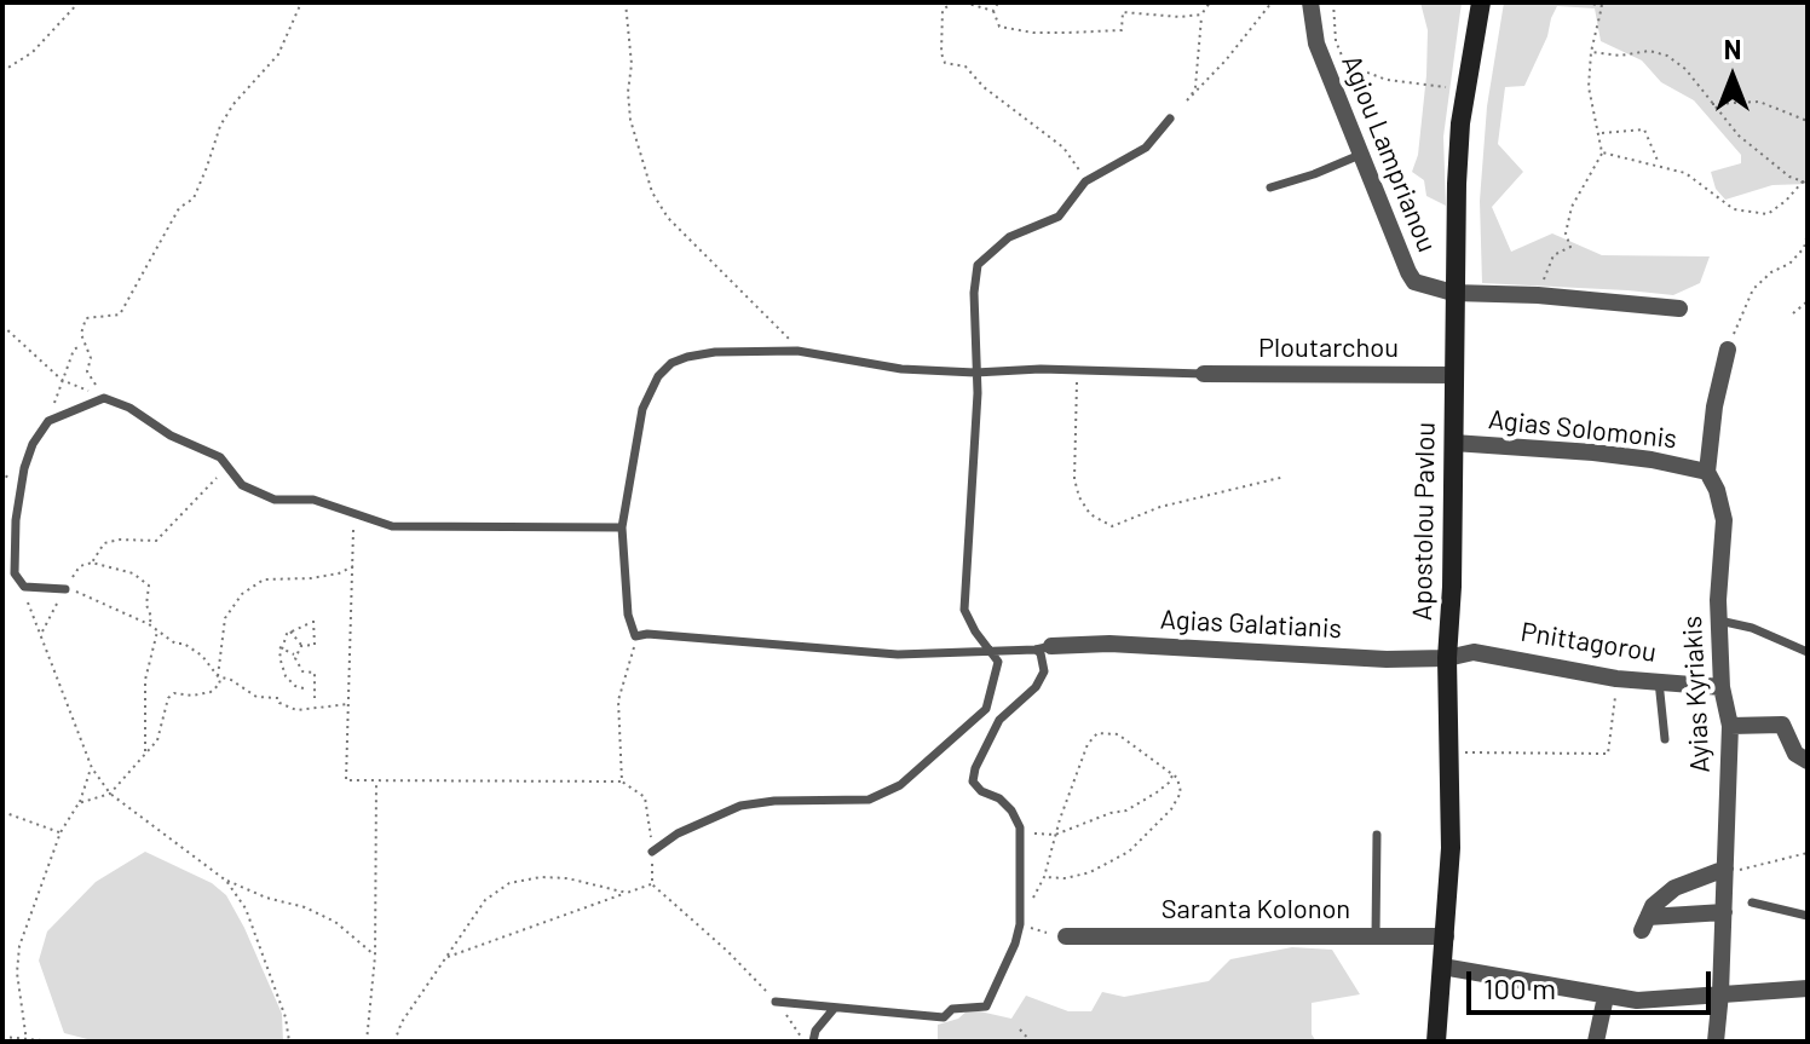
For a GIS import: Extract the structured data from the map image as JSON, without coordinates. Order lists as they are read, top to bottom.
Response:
{
  "streets": {
    "main road": ["Apostolou Pavlou"],
    "street": [
      "Agiou Lamprianou",
      "Ploutarchou",
      "Agias Solomonis",
      "Agias Galatianis",
      "Pnittagorou",
      "Ayias Kyriakis",
      "Saranta Kolonon"
    ]
  },
  "crossings": [
    ["Agiou Lamprianou", "Apostolou Pavlou"],
    ["Ploutarchou", "Apostolou Pavlou"],
    ["Agias Solomonis", "Apostolou Pavlou"],
    ["Agias Solomonis", "Ayias Kyriakis"],
    ["Apostolou Pavlou", "Agias Galatianis"],
    ["Apostolou Pavlou", "Pnittagorou"],
    ["Apostolou Pavlou", "Saranta Kolonon"],
    ["Agias Galatianis", "Pnittagorou"],
    ["Pnittagorou", "Ayias Kyriakis"]
  ],
  "scale_bar": "100 m",
  "north": "top"
}
